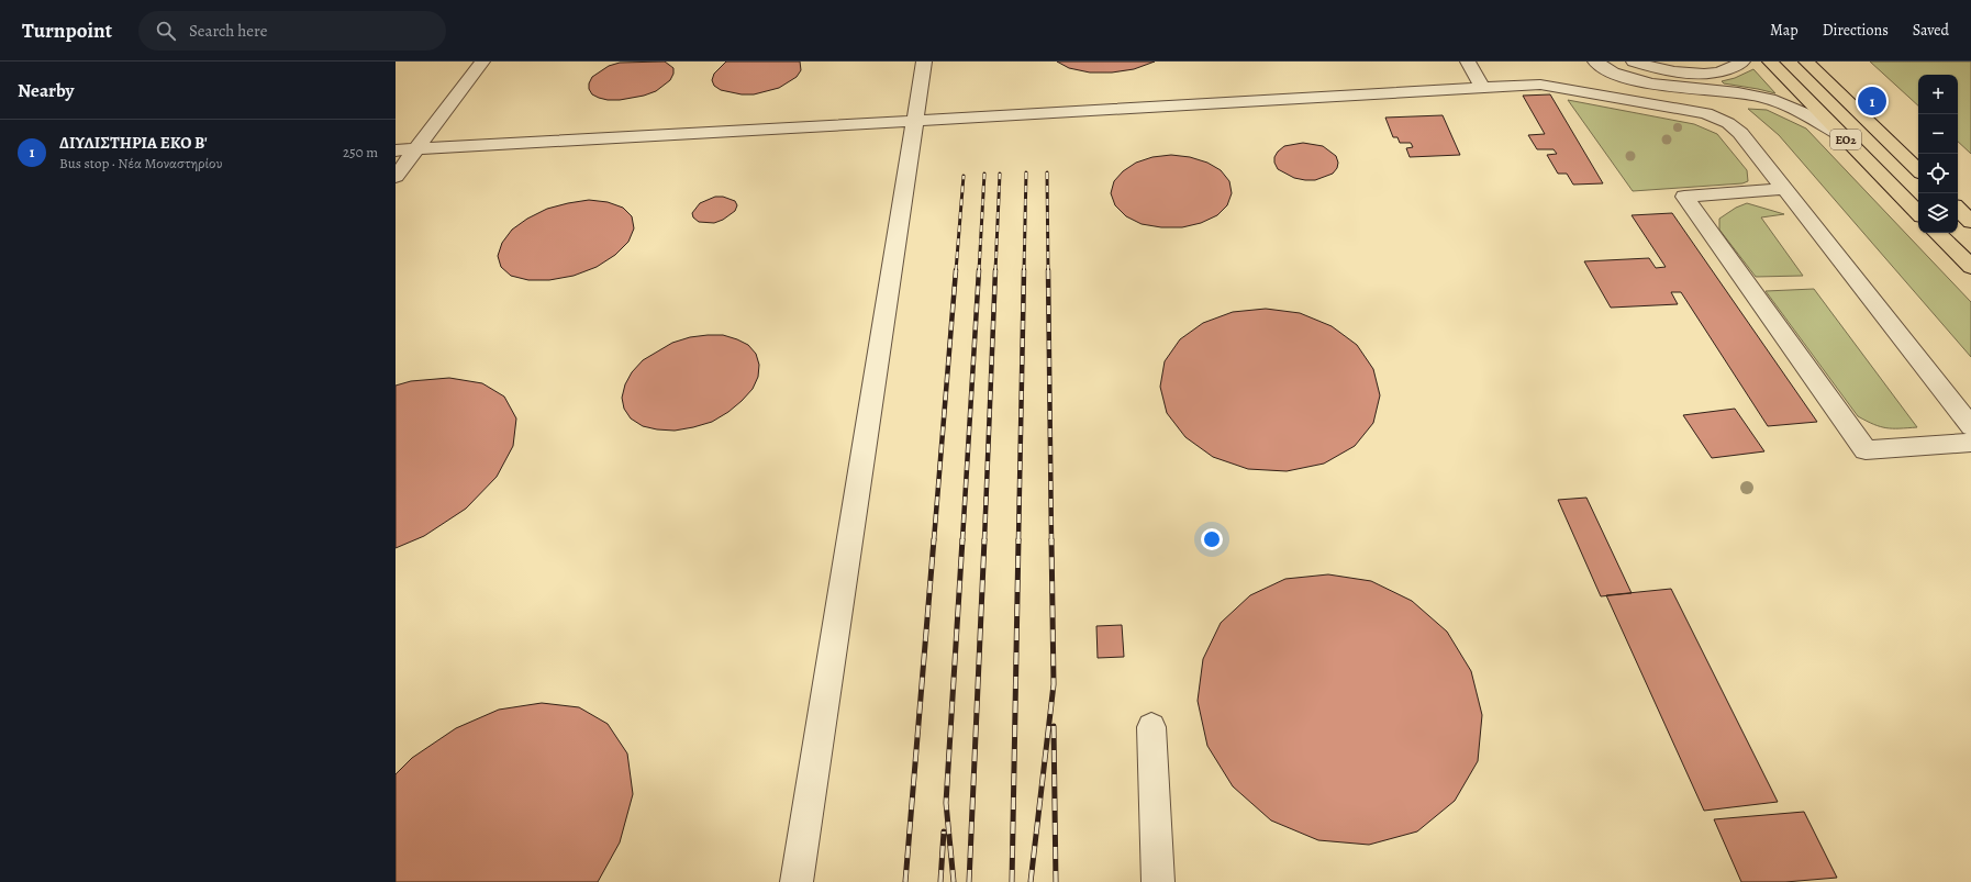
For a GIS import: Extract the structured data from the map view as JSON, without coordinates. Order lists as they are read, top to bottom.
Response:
{
  "streets": {
    "main road": ["ΕΟ2"]
  },
  "page": {
    "header": "Turnpoint",
    "search": "Search here",
    "nav": ["Map", "Directions", "Saved"],
    "heading": "Nearby",
    "map_buttons": ["+", "−"],
    "pins": "1",
    "list": [
      {
        "mark": "1",
        "name": "ΔΙΥΛΙΣΤΗΡΙΑ ΕΚΟ Β'",
        "note": "Bus stop · Νέα Μοναστηρίου",
        "value": "250 m"
      }
    ]
  }
}
